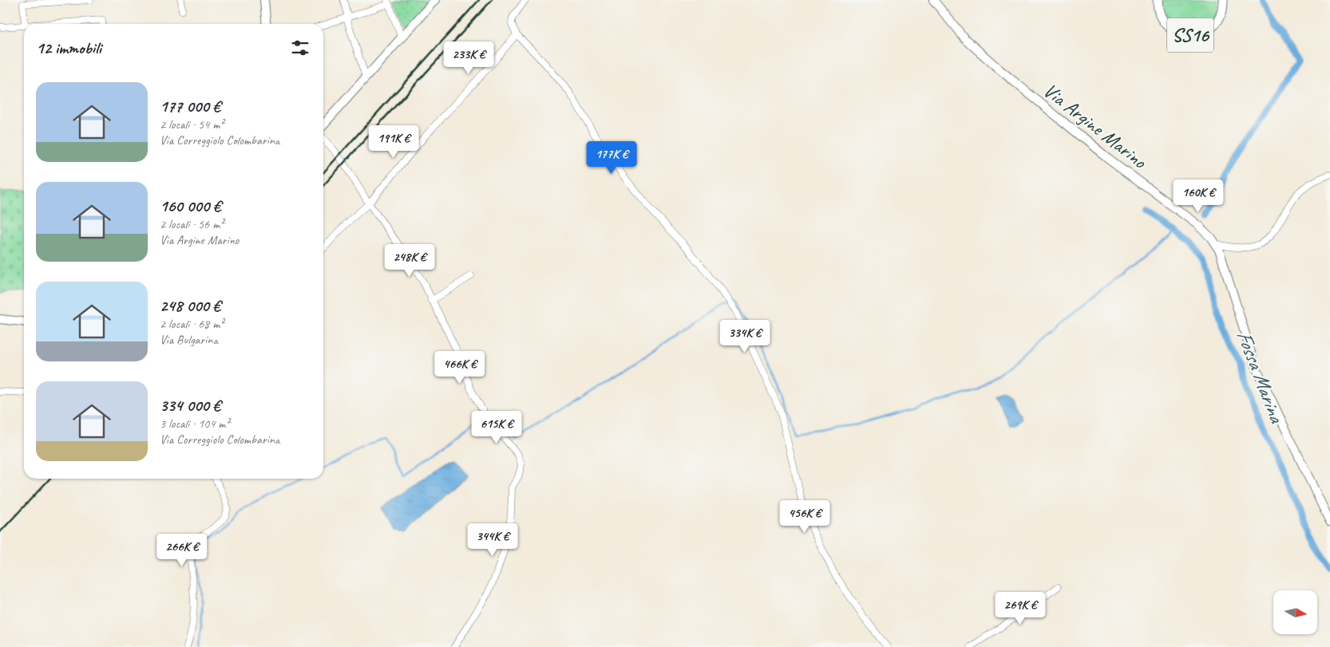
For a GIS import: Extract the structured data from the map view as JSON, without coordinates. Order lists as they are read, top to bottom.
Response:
{
  "streets": {
    "main road": ["SS16"],
    "street": ["Via Argine Marino"]
  },
  "water": ["Fossa Marina"],
  "north": "right",
  "page": {
    "heading": "12 immobili",
    "price": [
      "233K €",
      "191K €",
      "177K €",
      "160K €",
      "248K €",
      "334K €",
      "466K €",
      "615K €",
      "456K €",
      "344K €",
      "266K €",
      "269K €"
    ],
    "list": [
      {
        "name": "177 000 €",
        "note": "2 locali · 54 m² · Via Correggiolo Colombarina"
      },
      {
        "name": "160 000 €",
        "note": "2 locali · 56 m² · Via Argine Marino"
      },
      {
        "name": "248 000 €",
        "note": "2 locali · 68 m² · Via Bulgarina"
      },
      {
        "name": "334 000 €",
        "note": "3 locali · 104 m² · Via Correggiolo Colombarina"
      }
    ]
  }
}
